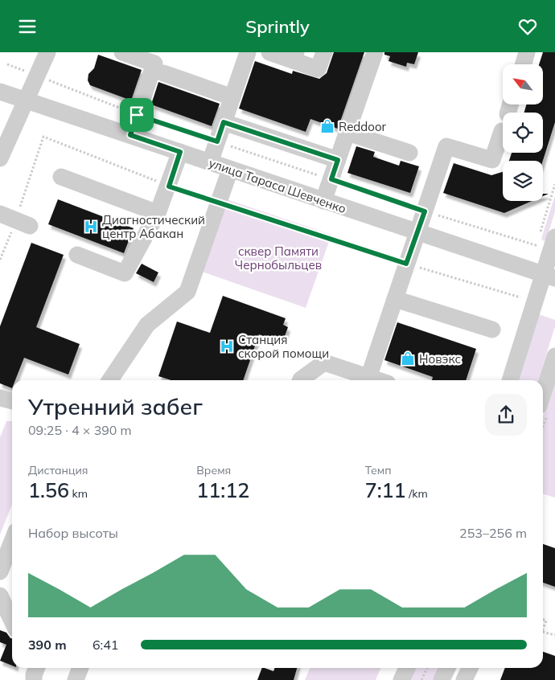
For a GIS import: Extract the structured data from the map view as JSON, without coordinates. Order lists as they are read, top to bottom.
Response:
{
  "streets": {
    "street": ["улица Тараса Шевченко"]
  },
  "parks": ["сквер Памяти Чернобыльцев"],
  "places": {
    "shop": ["Reddoor", "Новэкс"],
    "hospital": ["Диагностический центр Абакан", "Станция скорой помощи"]
  },
  "north": "top left",
  "page": {
    "header": "Sprintly",
    "heading": ["Утренний забег", "09:25 · 4 × 390 m"],
    "stats": [
      ["Дистанция", "1.56 km"],
      ["Время", "11:12"],
      ["Темп", "7:11 /km"]
    ],
    "chart": ["Набор высоты", "253–256 m"],
    "list": [
      {
        "name": "390 m",
        "note": "6:41"
      }
    ]
  }
}
